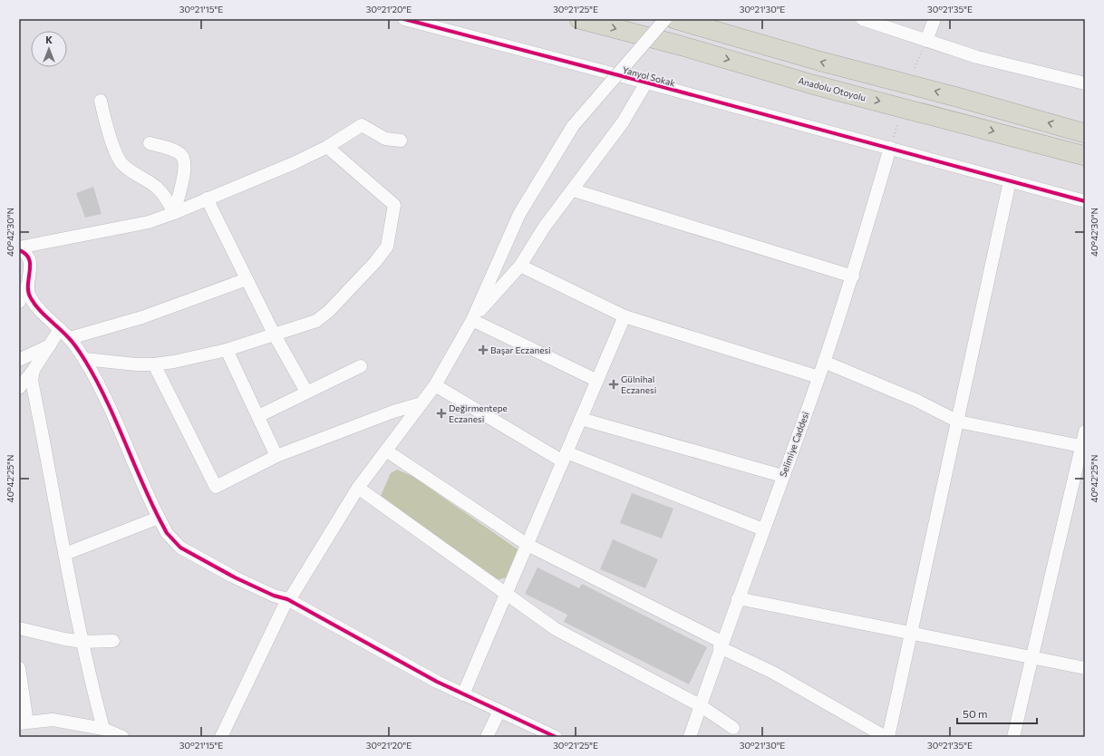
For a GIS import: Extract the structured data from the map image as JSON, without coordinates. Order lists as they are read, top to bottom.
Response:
{
  "streets": {
    "highway": ["Anadolu Otoyolu"],
    "street": ["Yanyol Sokak", "Selimiye Caddesi"]
  },
  "crossings": [
    ["Yanyol Sokak", "Selimiye Caddesi"]
  ],
  "places": {
    "health": ["Başar Eczanesi", "Gülnihal Eczanesi", "Değirmentepe Eczanesi"]
  },
  "scale_bar": "50 m",
  "north": "top",
  "coordinates": [
    "30°21'15\"E",
    "30°21'20\"E",
    "30°21'25\"E",
    "30°21'30\"E",
    "30°21'35\"E",
    "40°42'30\"N",
    "40°42'25\"N"
  ]
}
